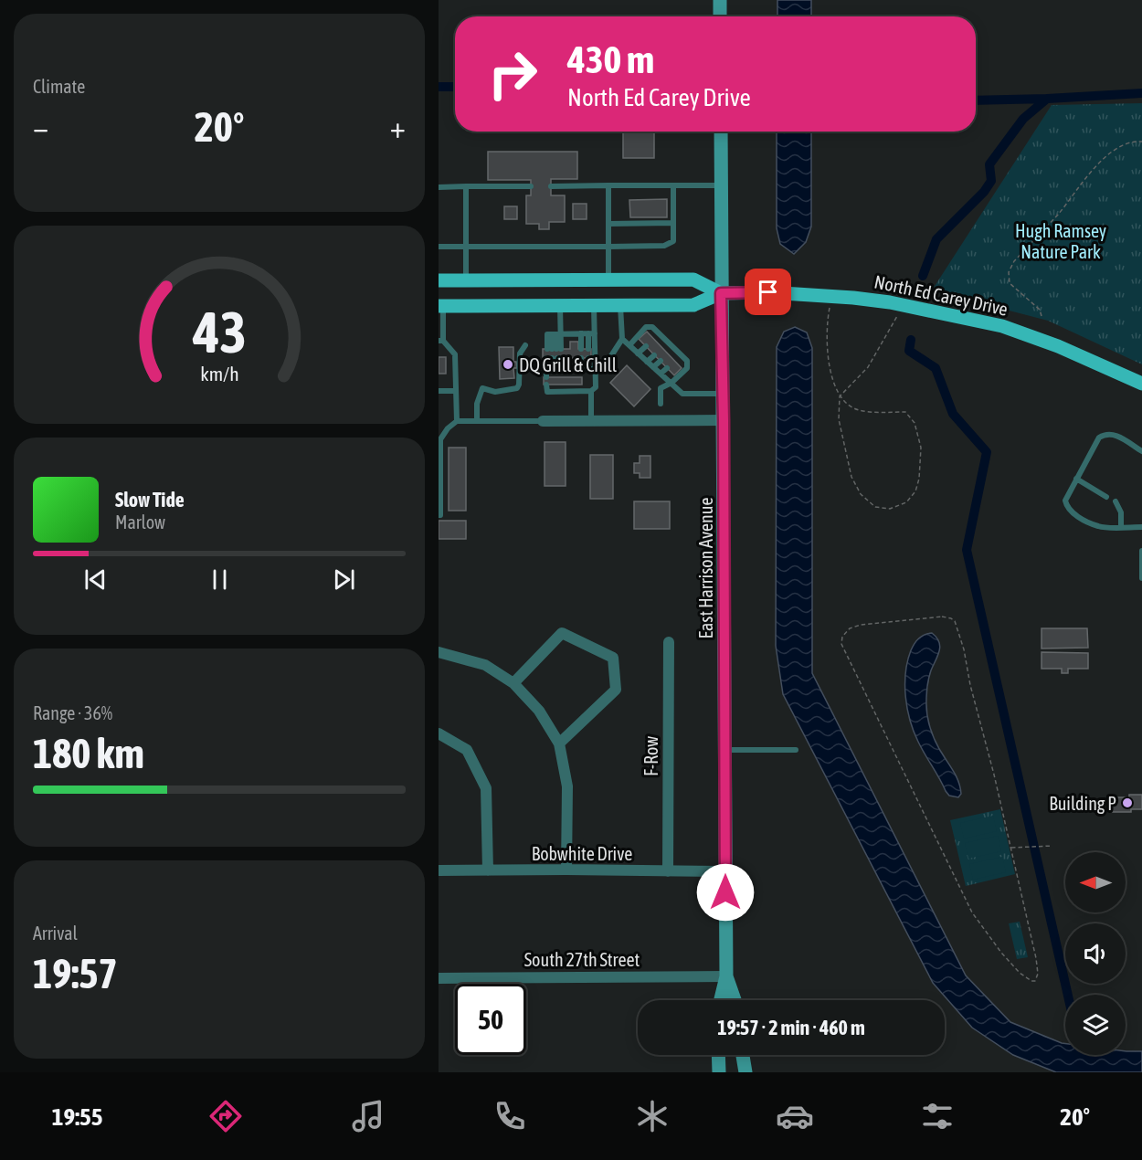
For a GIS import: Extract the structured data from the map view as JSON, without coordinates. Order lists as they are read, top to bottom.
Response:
{
  "streets": {
    "main road": ["North Ed Carey Drive", "East Harrison Avenue"],
    "street": ["F-Row", "Bobwhite Drive", "South 27th Street"]
  },
  "crossings": [
    ["North Ed Carey Drive", "East Harrison Avenue"],
    ["East Harrison Avenue", "Bobwhite Drive"],
    ["East Harrison Avenue", "South 27th Street"],
    ["F-Row", "Bobwhite Drive"]
  ],
  "parks": ["Hugh Ramsey Nature Park"],
  "places": ["DQ Grill & Chill", "Building P"],
  "north": "left",
  "page": {
    "tile": [
      "Climate",
      ["Range · 36%", "180 km"],
      ["Arrival", "19:57"]
    ],
    "turn": ["430 m", "North Ed Carey Drive"],
    "heat": ["−", "20°", "+"],
    "song": ["Slow Tide", "Marlow"],
    "limit": "50",
    "trip": "19:57 · 2 min · 460 m",
    "tabs": ["19:55", "20°"],
    "gauge": ["43", "km/h"]
  }
}
